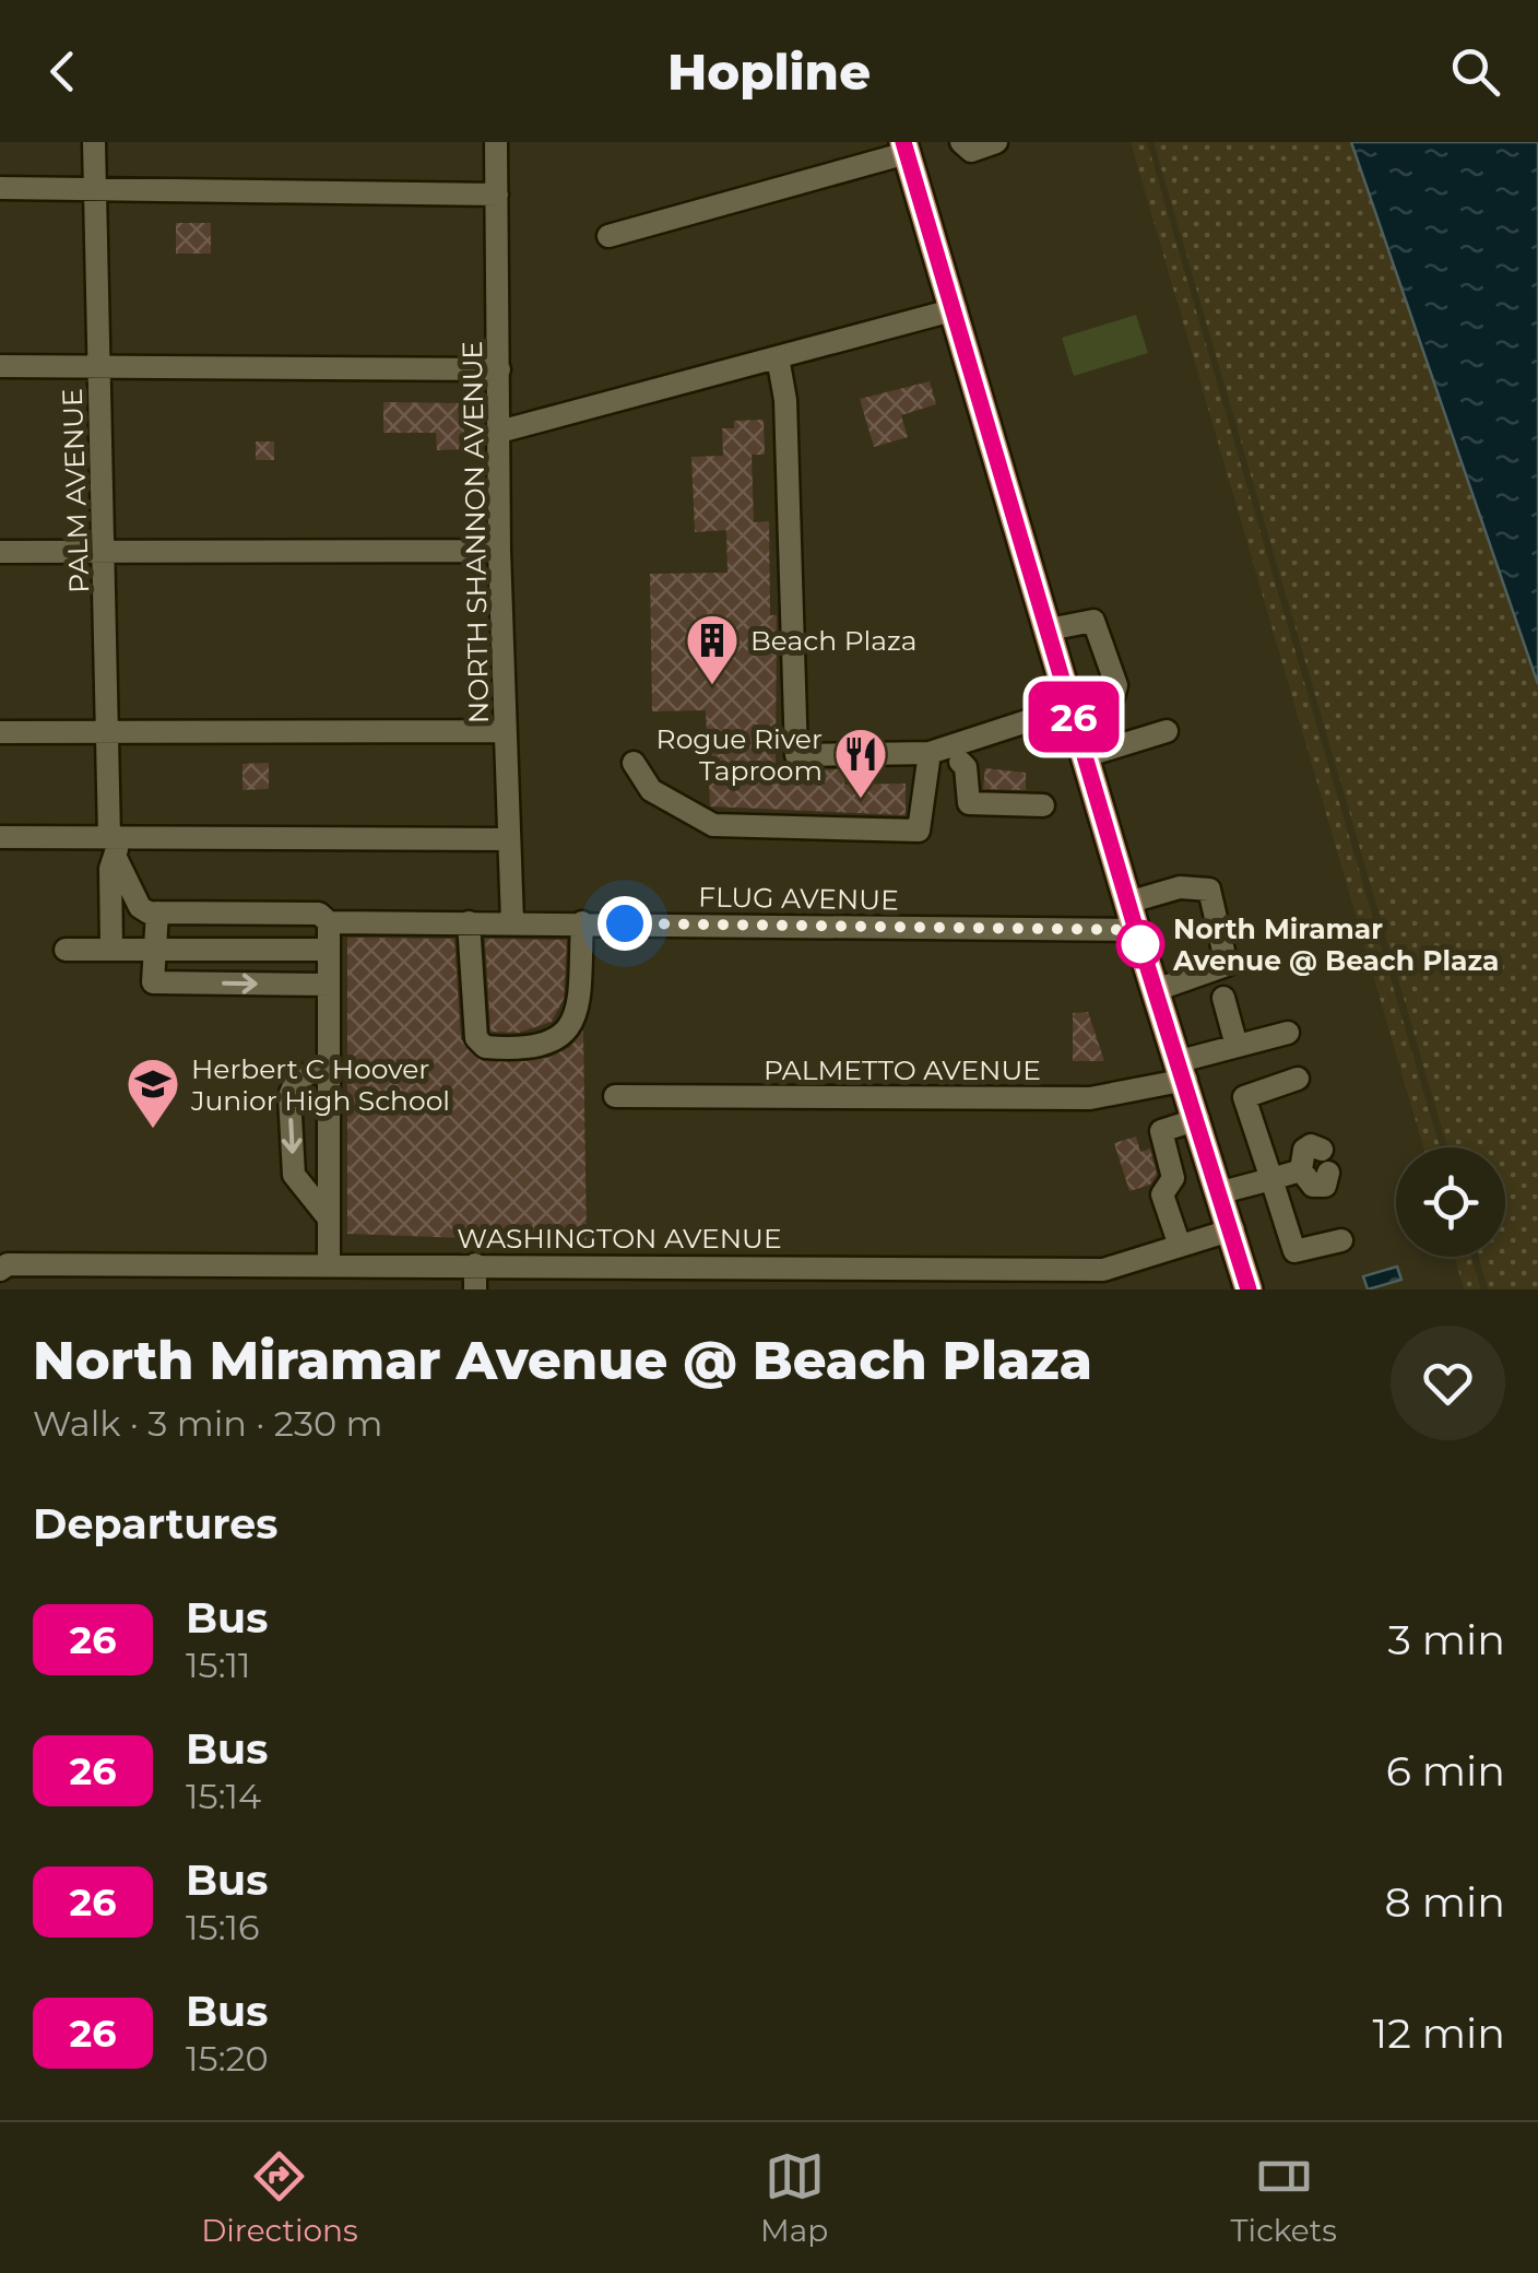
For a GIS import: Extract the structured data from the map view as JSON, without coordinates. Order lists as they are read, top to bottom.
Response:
{
  "streets": {
    "street": [
      "PALM AVENUE",
      "NORTH SHANNON AVENUE",
      "FLUG AVENUE",
      "PALMETTO AVENUE",
      "WASHINGTON AVENUE"
    ]
  },
  "crossings": [
    ["NORTH SHANNON AVENUE", "FLUG AVENUE"]
  ],
  "places": {
    "building": ["Beach Plaza"],
    "restaurant": ["Rogue River Taproom"],
    "other": ["North Miramar Avenue @ Beach Plaza"],
    "school or university": ["Herbert C Hoover Junior High School"]
  },
  "lines": ["bus line 26"],
  "page": {
    "header": "Hopline",
    "on_map": "26",
    "heading": [
      ["North Miramar Avenue @ Beach Plaza", "Walk · 3 min · 230 m"],
      "Departures"
    ],
    "list": [
      {
        "mark": "26",
        "name": "Bus",
        "note": "15:11",
        "value": "3 min"
      },
      {
        "mark": "26",
        "name": "Bus",
        "note": "15:14",
        "value": "6 min"
      },
      {
        "mark": "26",
        "name": "Bus",
        "note": "15:16",
        "value": "8 min"
      },
      {
        "mark": "26",
        "name": "Bus",
        "note": "15:20",
        "value": "12 min"
      }
    ],
    "tabs": ["Directions", "Map", "Tickets"]
  }
}
